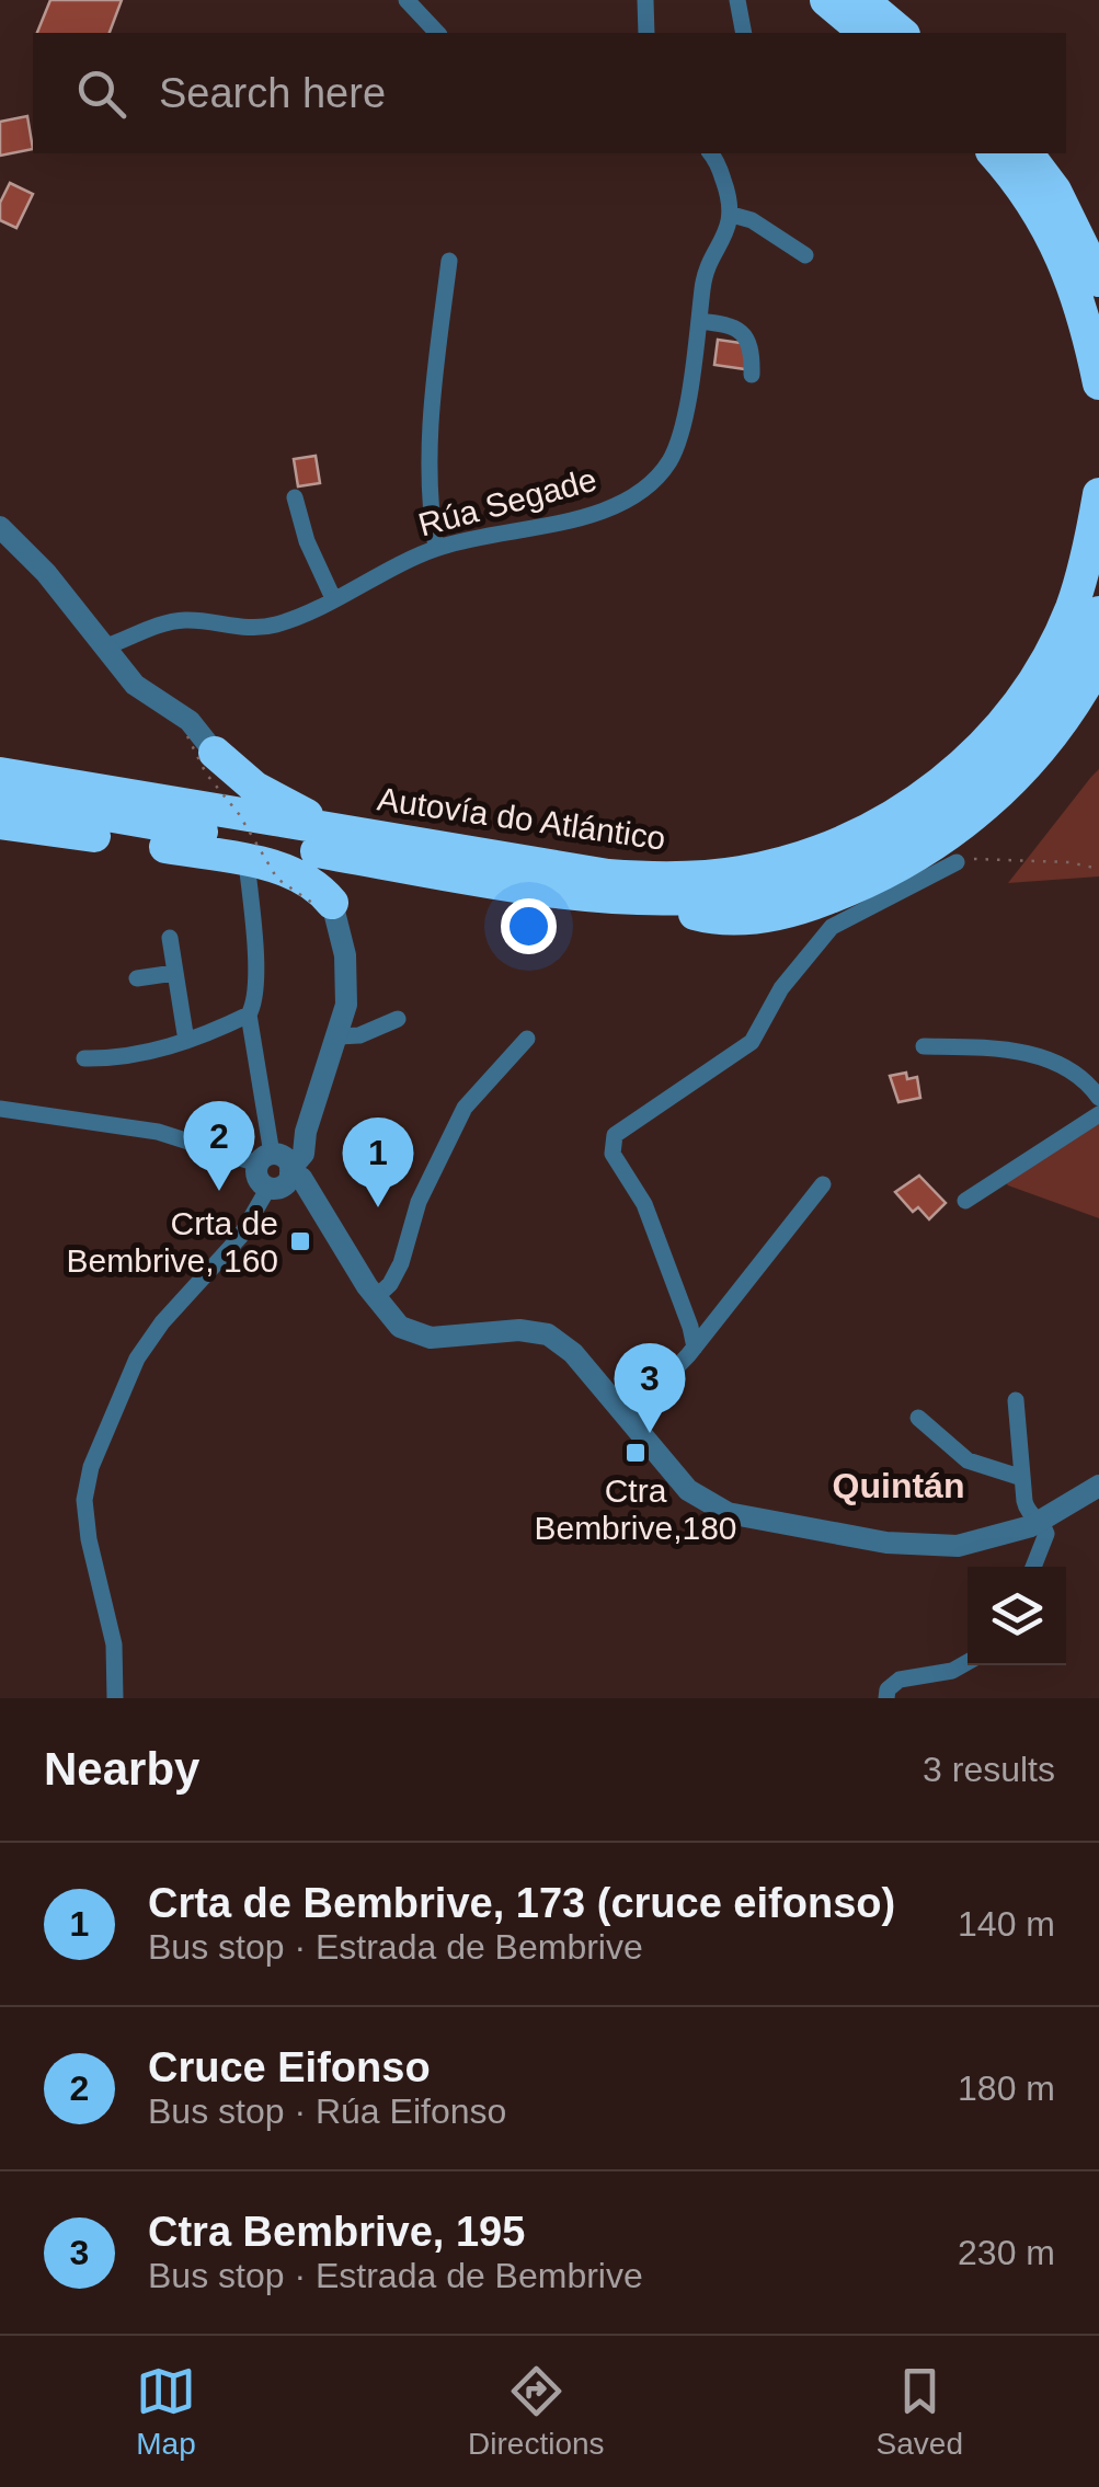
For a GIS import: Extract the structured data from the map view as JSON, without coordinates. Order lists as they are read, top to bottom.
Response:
{
  "streets": {
    "highway": ["Autovía do Atlántico"],
    "street": ["Rúa Segade"]
  },
  "districts": ["Quintán"],
  "places": {
    "transit": ["Crta de Bembrive, 160", "Ctra Bembrive,180"]
  },
  "page": {
    "search": "Search here",
    "pins": ["2", "1", "3"],
    "heading": ["Nearby", "3 results"],
    "list": [
      {
        "mark": "1",
        "name": "Crta de Bembrive, 173 (cruce eifonso)",
        "note": "Bus stop · Estrada de Bembrive",
        "value": "140 m"
      },
      {
        "mark": "2",
        "name": "Cruce Eifonso",
        "note": "Bus stop · Rúa Eifonso",
        "value": "180 m"
      },
      {
        "mark": "3",
        "name": "Ctra Bembrive, 195",
        "note": "Bus stop · Estrada de Bembrive",
        "value": "230 m"
      }
    ],
    "nav": ["Map", "Directions", "Saved"]
  }
}
